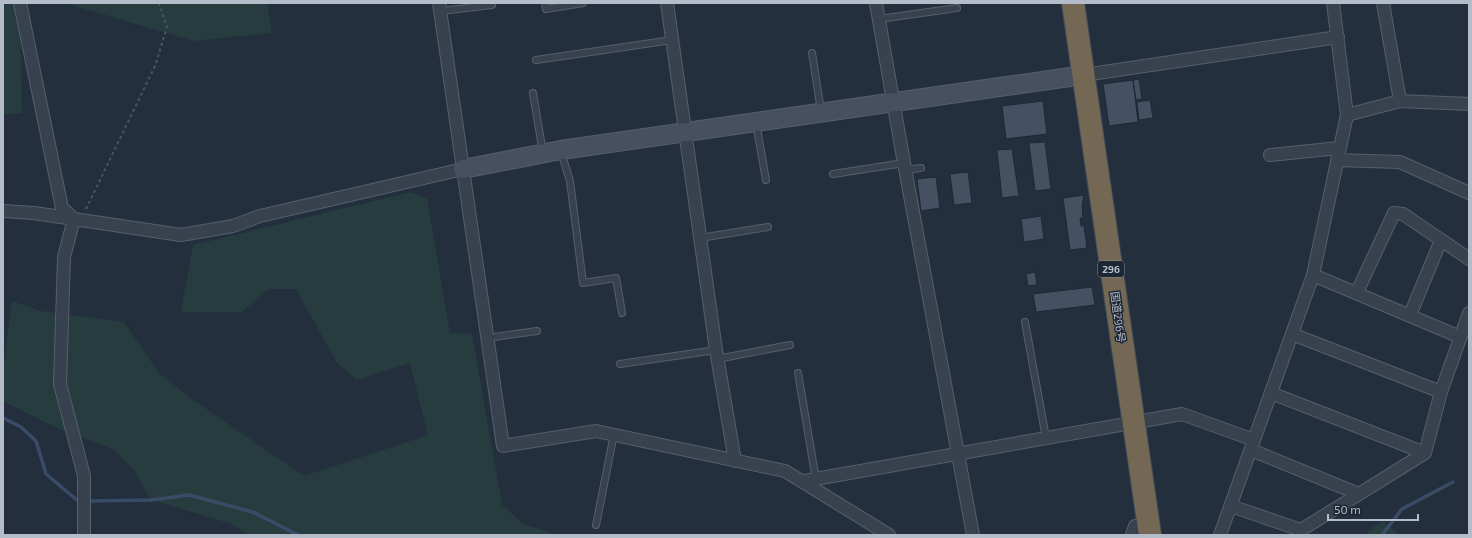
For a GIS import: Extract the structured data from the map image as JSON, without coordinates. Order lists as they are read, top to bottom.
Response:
{
  "streets": {
    "highway": ["296", "国道296号"]
  },
  "scale_bar": "50 m"
}
